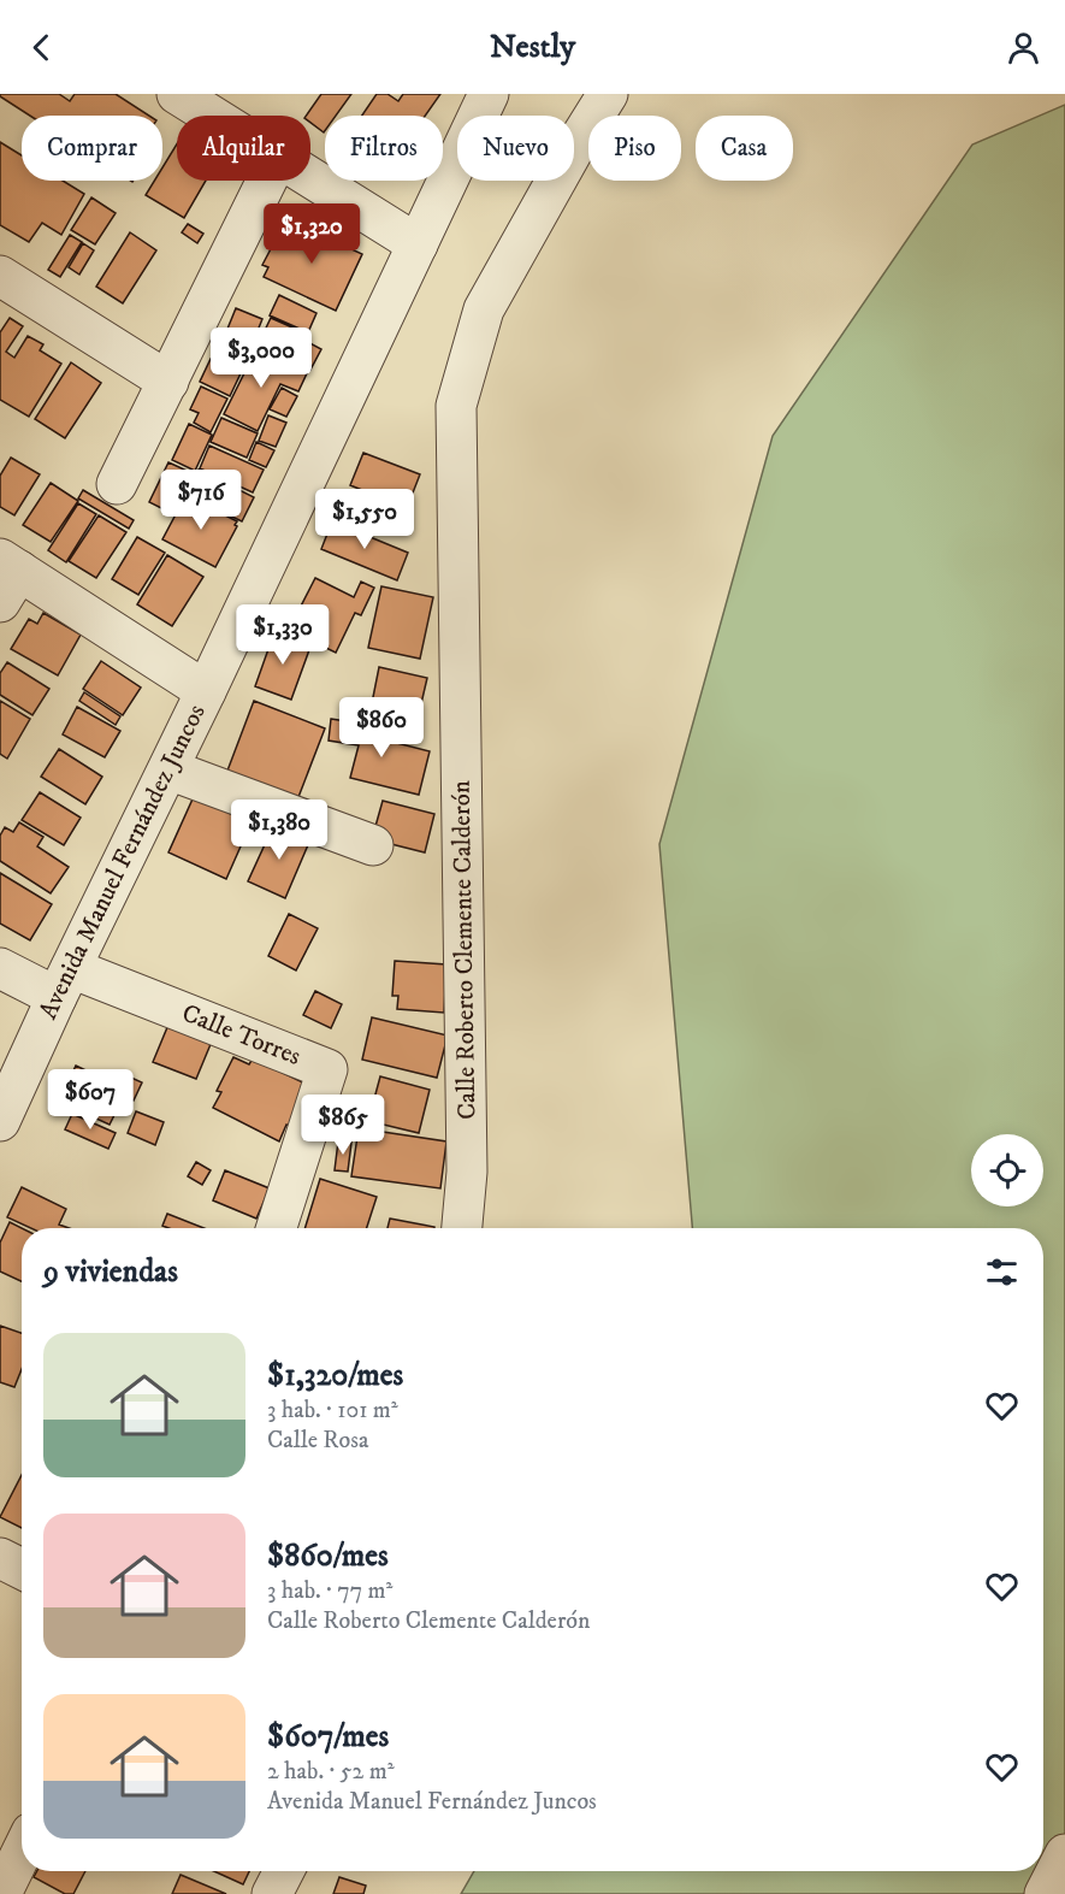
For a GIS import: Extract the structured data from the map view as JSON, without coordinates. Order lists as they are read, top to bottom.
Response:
{
  "streets": {
    "street": ["Avenida Manuel Fernández Juncos", "Calle Roberto Clemente Calderón", "Calle Torres"]
  },
  "crossings": [
    ["Avenida Manuel Fernández Juncos", "Calle Torres"]
  ],
  "page": {
    "header": "Nestly",
    "chip": [
      "Comprar",
      "Alquilar",
      "Filtros",
      "Nuevo",
      "Piso",
      "Casa"
    ],
    "price": [
      "$1,320",
      "$3,000",
      "$716",
      "$1,550",
      "$1,330",
      "$860",
      "$1,380",
      "$607",
      "$865"
    ],
    "heading": "9 viviendas",
    "list": [
      {
        "name": "$1,320/mes",
        "note": "3 hab. · 101 m² · Calle Rosa"
      },
      {
        "name": "$860/mes",
        "note": "3 hab. · 77 m² · Calle Roberto Clemente Calderón"
      },
      {
        "name": "$607/mes",
        "note": "2 hab. · 52 m² · Avenida Manuel Fernández Juncos"
      }
    ]
  }
}
